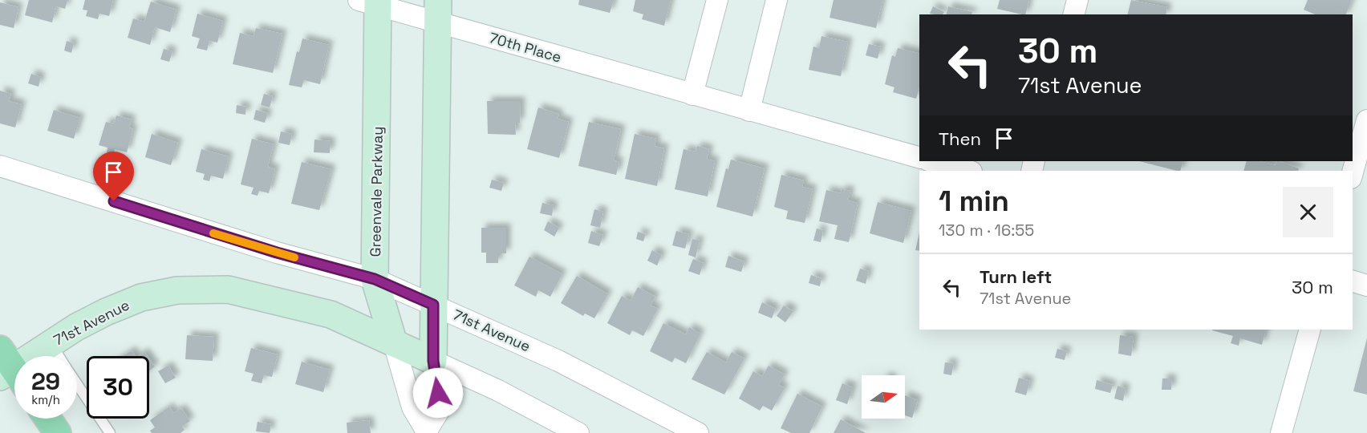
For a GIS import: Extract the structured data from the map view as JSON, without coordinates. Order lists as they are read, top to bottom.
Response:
{
  "streets": {
    "street": ["70th Place", "Greenvale Parkway", "71st Avenue"]
  },
  "crossings": [
    ["70th Place", "Greenvale Parkway"],
    ["Greenvale Parkway", "71st Avenue"]
  ],
  "north": "right",
  "page": {
    "turn": ["30 m", "71st Avenue"],
    "then": "Then",
    "heading": ["1 min", "130 m · 16:55"],
    "list": [
      {
        "name": "Turn left",
        "note": "71st Avenue",
        "value": "30 m"
      }
    ],
    "speed": "29 km/h",
    "limit": "30"
  }
}
